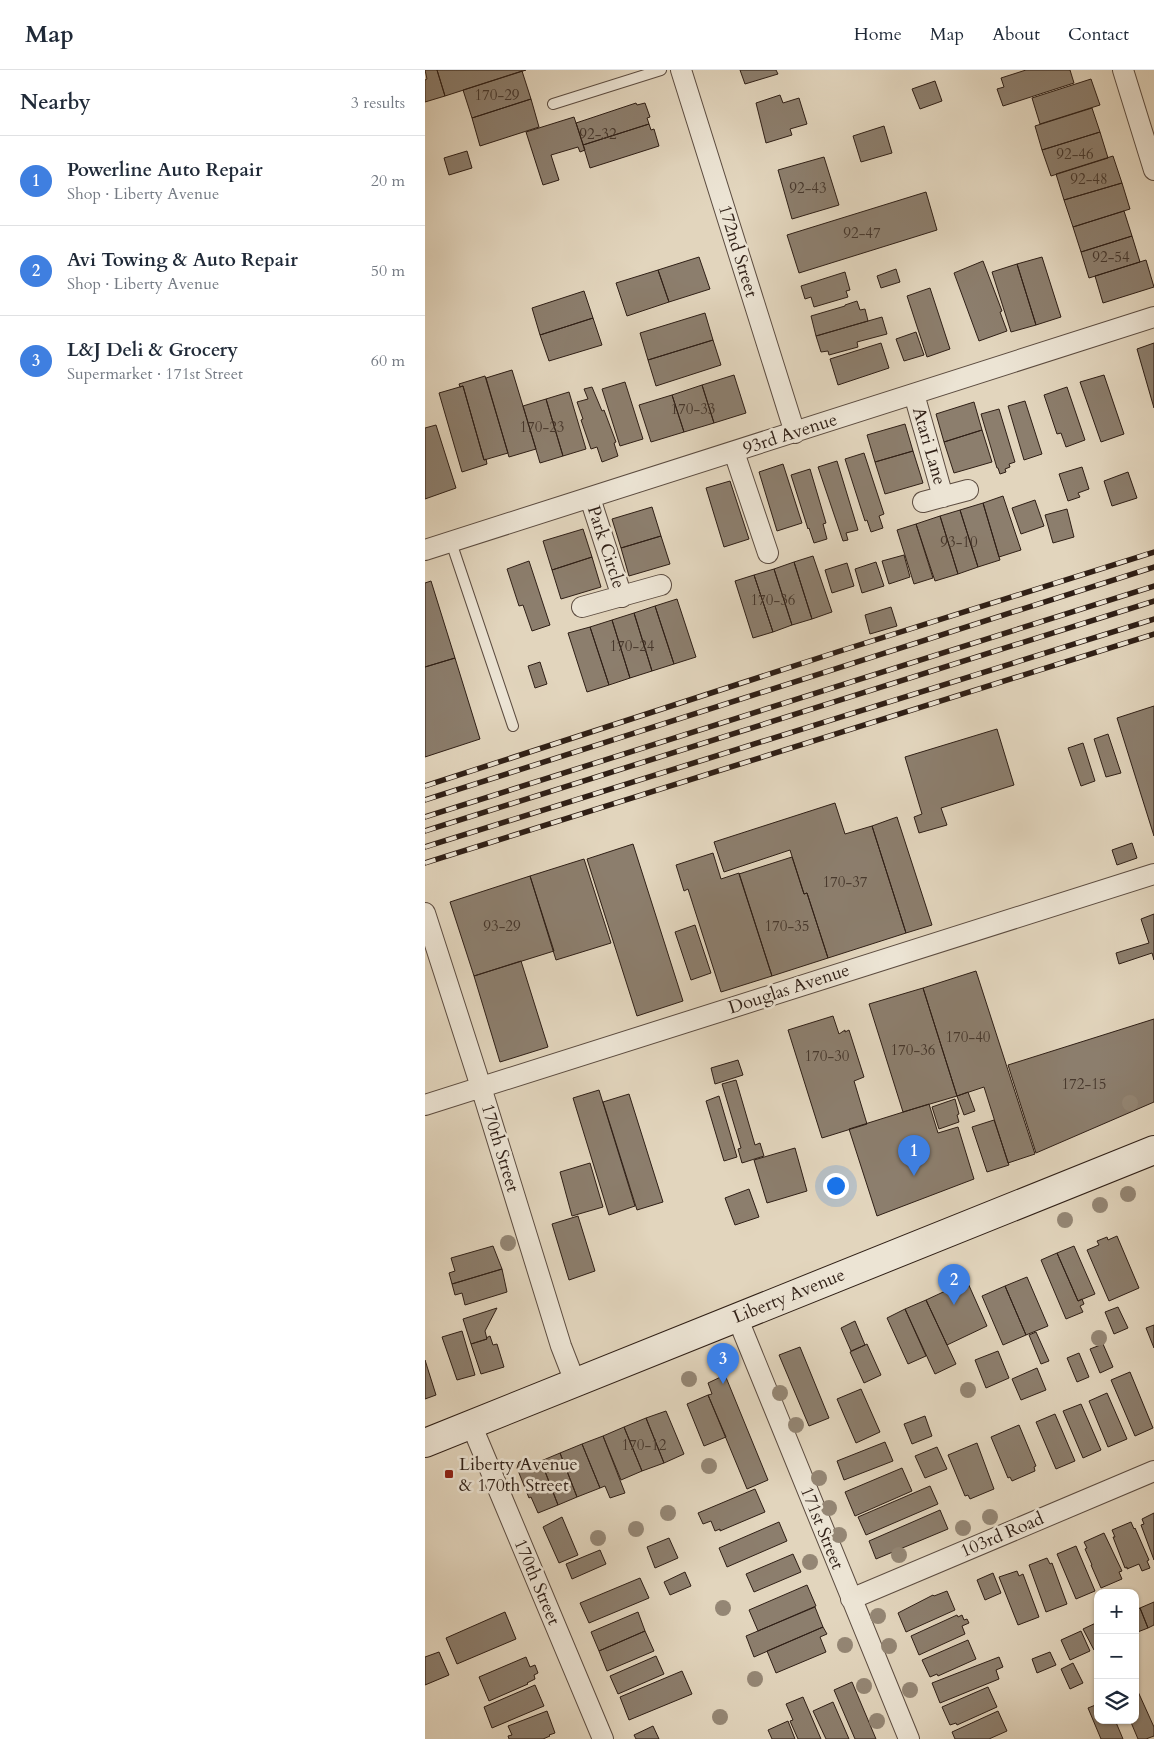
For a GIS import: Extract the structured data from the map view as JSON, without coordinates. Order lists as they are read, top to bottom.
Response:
{
  "streets": {
    "main road": ["Liberty Avenue"],
    "street": [
      "172nd Street",
      "93rd Avenue",
      "Atari Lane",
      "Park Circle",
      "Douglas Avenue",
      "170th Street",
      "171st Street",
      "103rd Road"
    ]
  },
  "crossings": [
    ["172nd Street", "93rd Avenue"],
    ["93rd Avenue", "Atari Lane"],
    ["93rd Avenue", "Park Circle"],
    ["Douglas Avenue", "170th Street"],
    ["170th Street", "Liberty Avenue"],
    ["Liberty Avenue", "171st Street"],
    ["171st Street", "103rd Road"]
  ],
  "places": {
    "transit": ["Liberty Avenue & 170th Street"]
  },
  "house_numbers": [
    "170-29",
    "92-32",
    "92-46",
    "92-48",
    "92-43",
    "92-47",
    "92-54",
    "170-33",
    "170-23",
    "93-10",
    "170-36",
    "170-24",
    "170-37",
    "93-29",
    "170-35",
    "170-40",
    "170-36",
    "170-30",
    "172-15",
    "170-12"
  ],
  "page": {
    "header": "Map",
    "nav": [
      "Home",
      "Map",
      "About",
      "Contact"
    ],
    "heading": ["Nearby", "3 results"],
    "list": [
      {
        "mark": "1",
        "name": "Powerline Auto Repair",
        "note": "Shop · Liberty Avenue",
        "value": "20 m"
      },
      {
        "mark": "2",
        "name": "Avi Towing & Auto Repair",
        "note": "Shop · Liberty Avenue",
        "value": "50 m"
      },
      {
        "mark": "3",
        "name": "L&J Deli & Grocery",
        "note": "Supermarket · 171st Street",
        "value": "60 m"
      }
    ],
    "pins": ["1", "2", "3"],
    "map_buttons": ["+", "−"]
  }
}
